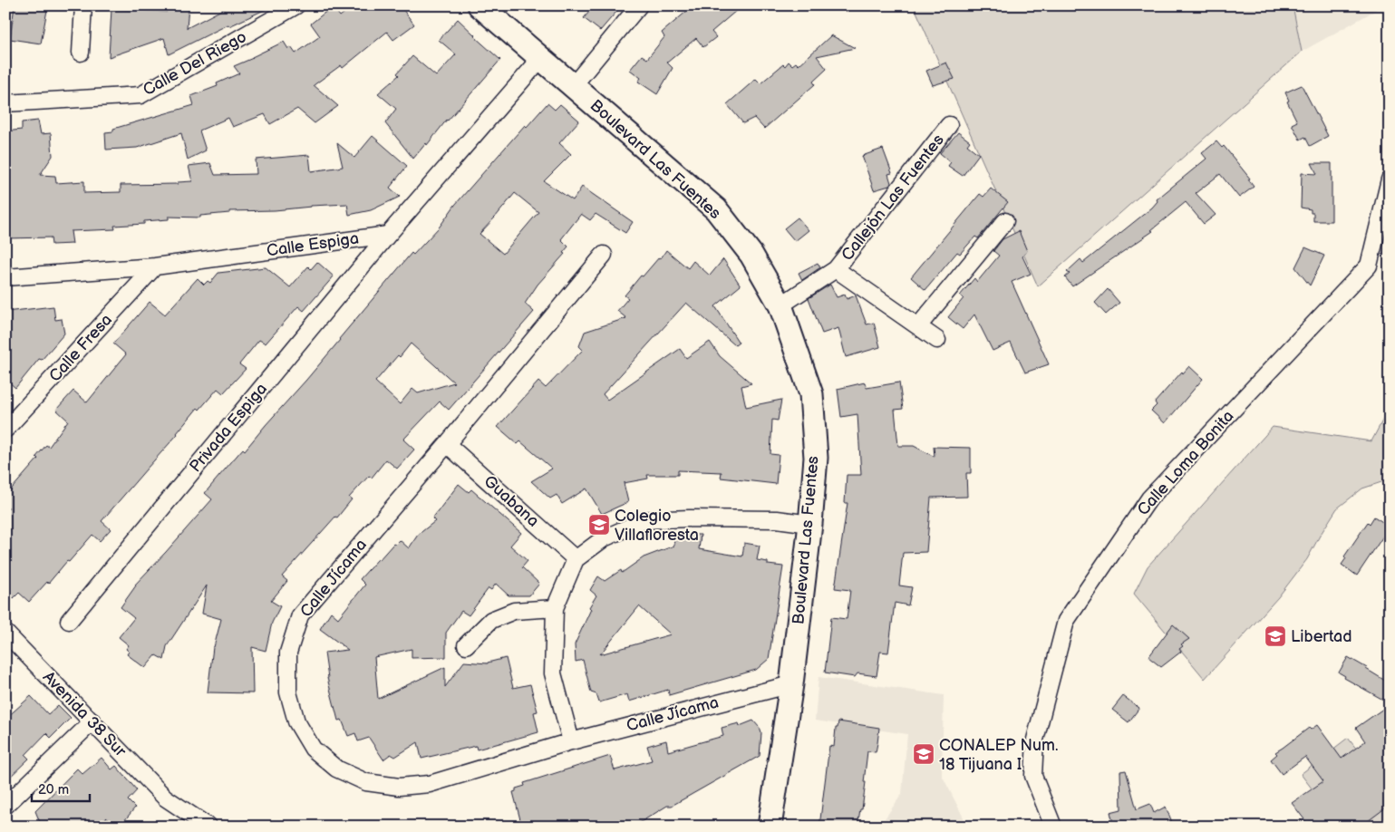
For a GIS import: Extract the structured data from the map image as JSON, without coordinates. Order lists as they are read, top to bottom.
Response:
{
  "streets": {
    "street": [
      "Calle Del Riego",
      "Boulevard Las Fuentes",
      "Callejón Las Fuentes",
      "Calle Espiga",
      "Calle Fresa",
      "Privada Espiga",
      "Calle Loma Bonita",
      "Guabana",
      "Calle Jícama",
      "Avenida 38 Sur"
    ]
  },
  "crossings": [
    ["Boulevard Las Fuentes", "Callejón Las Fuentes"],
    ["Boulevard Las Fuentes", "Calle Jícama"],
    ["Calle Espiga", "Calle Fresa"],
    ["Calle Espiga", "Privada Espiga"],
    ["Guabana", "Calle Jícama"]
  ],
  "places": {
    "school or university": ["Colegio Villafloresta", "Libertad", "CONALEP Num. 18 Tijuana I"]
  },
  "scale_bar": "20 m"
}
